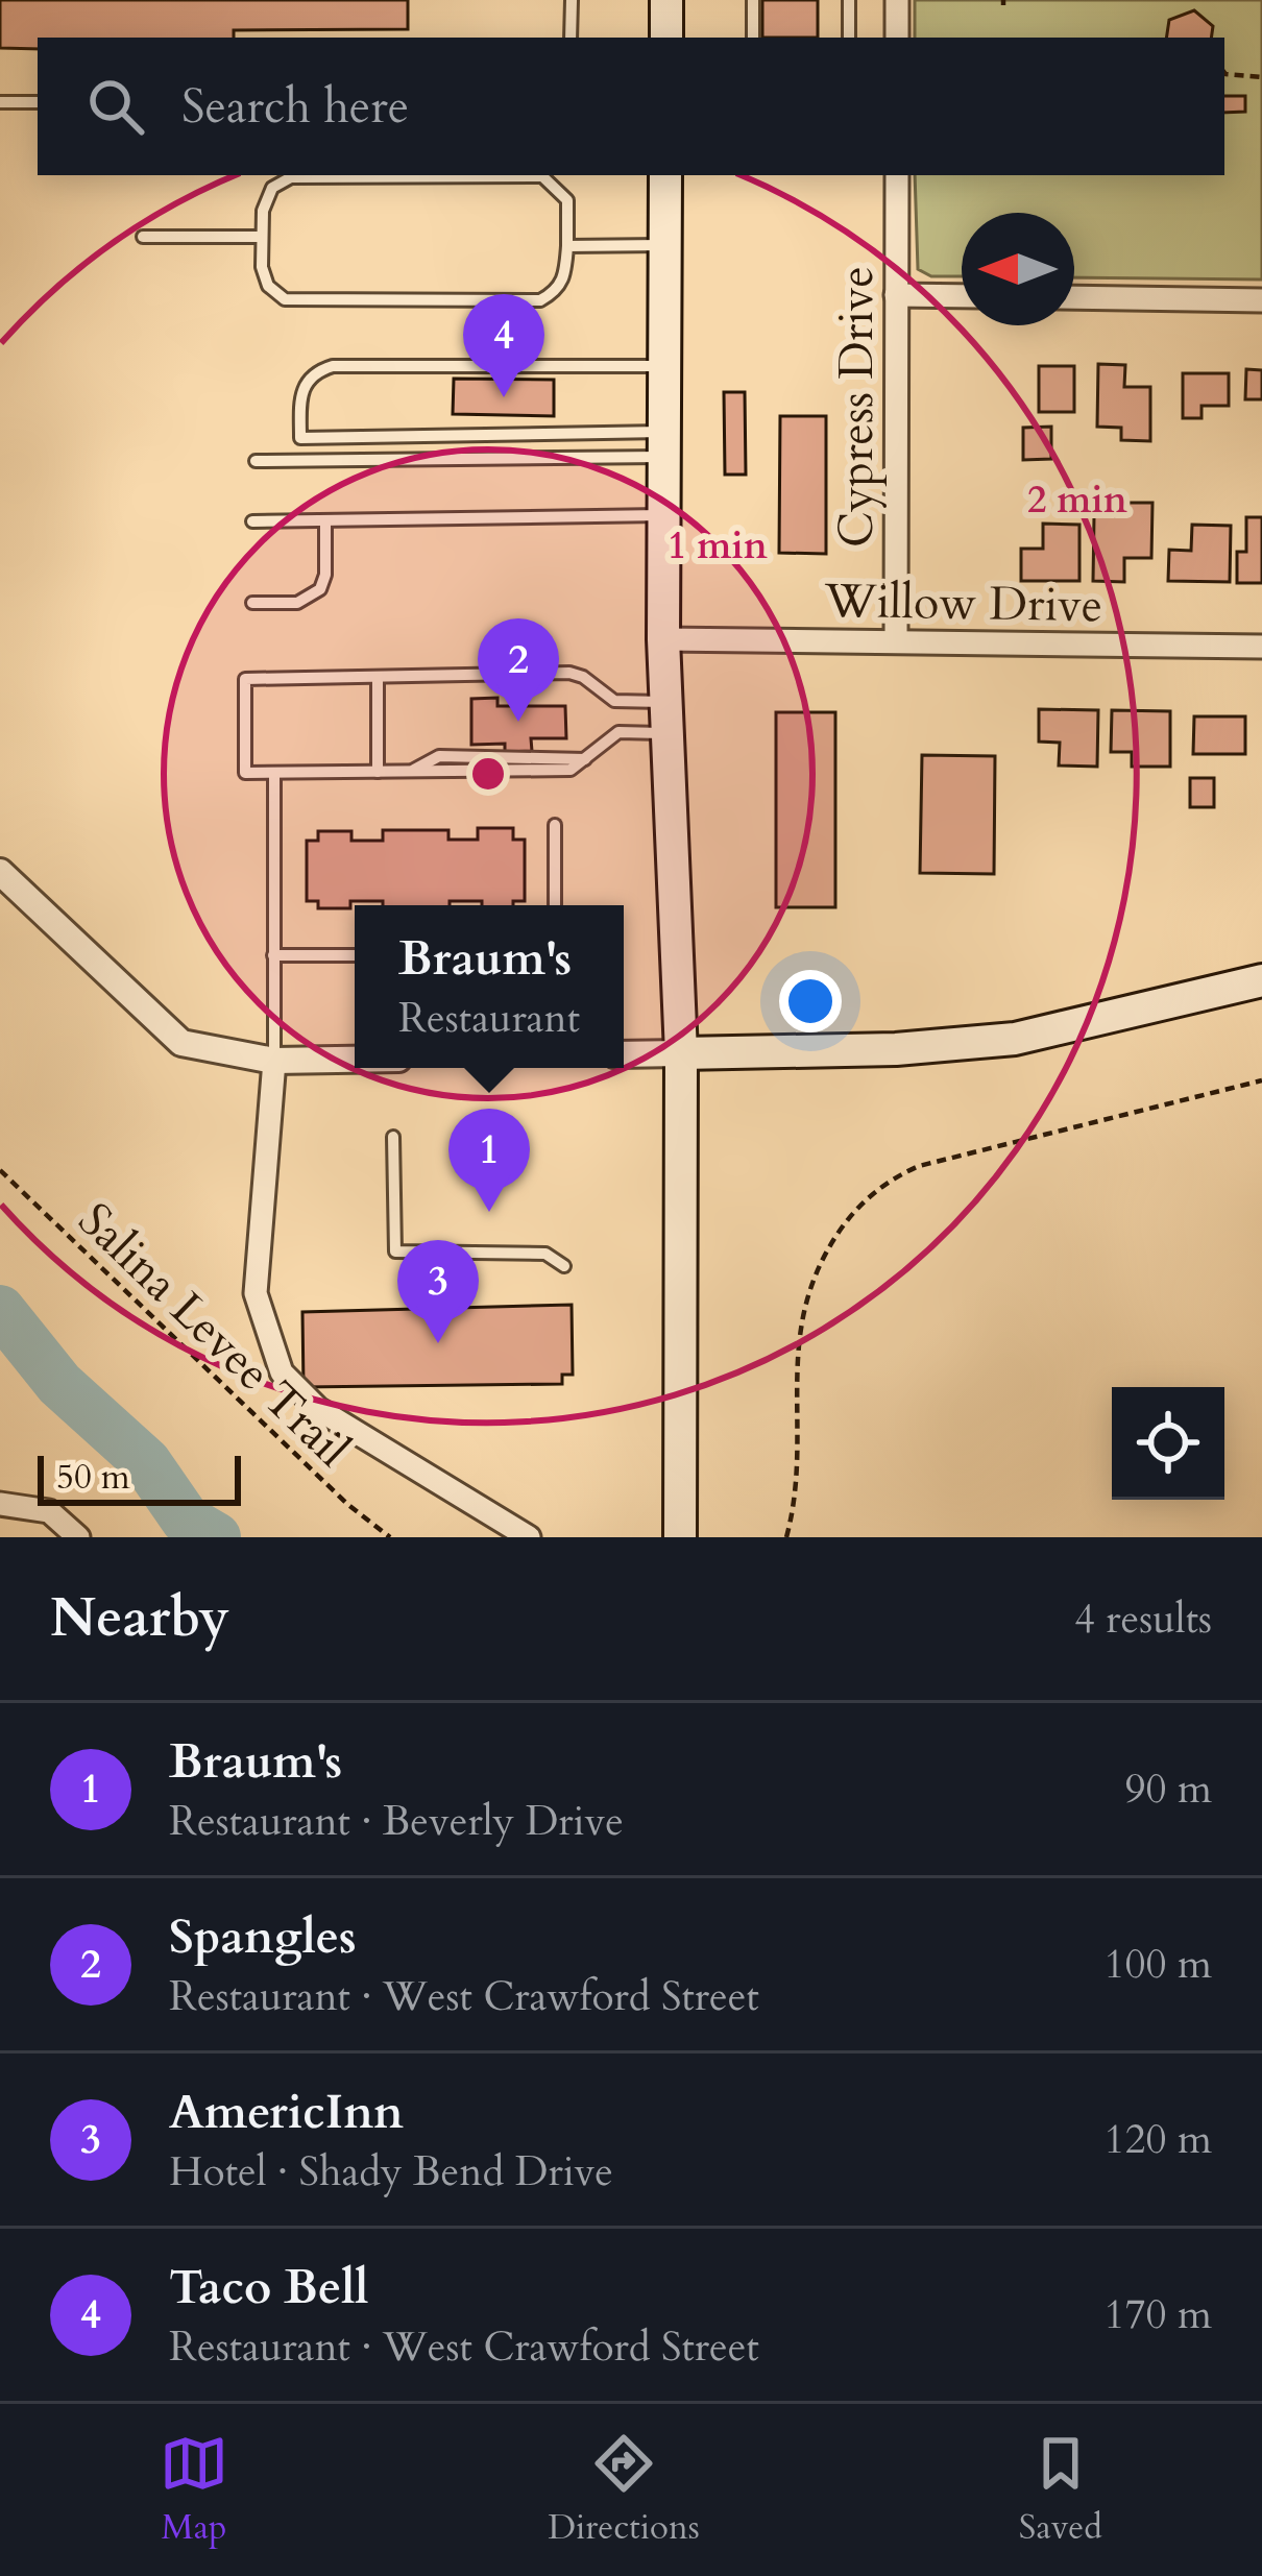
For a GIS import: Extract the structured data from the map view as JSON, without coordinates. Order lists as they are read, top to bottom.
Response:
{
  "streets": {
    "street": ["Cypress Drive", "Willow Drive"],
    "path": ["Salina Levee Trail"]
  },
  "crossings": [
    ["Cypress Drive", "Willow Drive"]
  ],
  "scale_bar": "50 m",
  "north": "left",
  "page": {
    "search": "Search here",
    "pins": [
      "4",
      "2",
      "1",
      "3"
    ],
    "popup": ["Braum's", "Restaurant"],
    "scale": "50 m",
    "heading": ["Nearby", "4 results"],
    "list": [
      {
        "mark": "1",
        "name": "Braum's",
        "note": "Restaurant · Beverly Drive",
        "value": "90 m"
      },
      {
        "mark": "2",
        "name": "Spangles",
        "note": "Restaurant · West Crawford Street",
        "value": "100 m"
      },
      {
        "mark": "3",
        "name": "AmericInn",
        "note": "Hotel · Shady Bend Drive",
        "value": "120 m"
      },
      {
        "mark": "4",
        "name": "Taco Bell",
        "note": "Restaurant · West Crawford Street",
        "value": "170 m"
      }
    ],
    "nav": ["Map", "Directions", "Saved"]
  },
  "rings": ["2 min", "1 min"]
}
